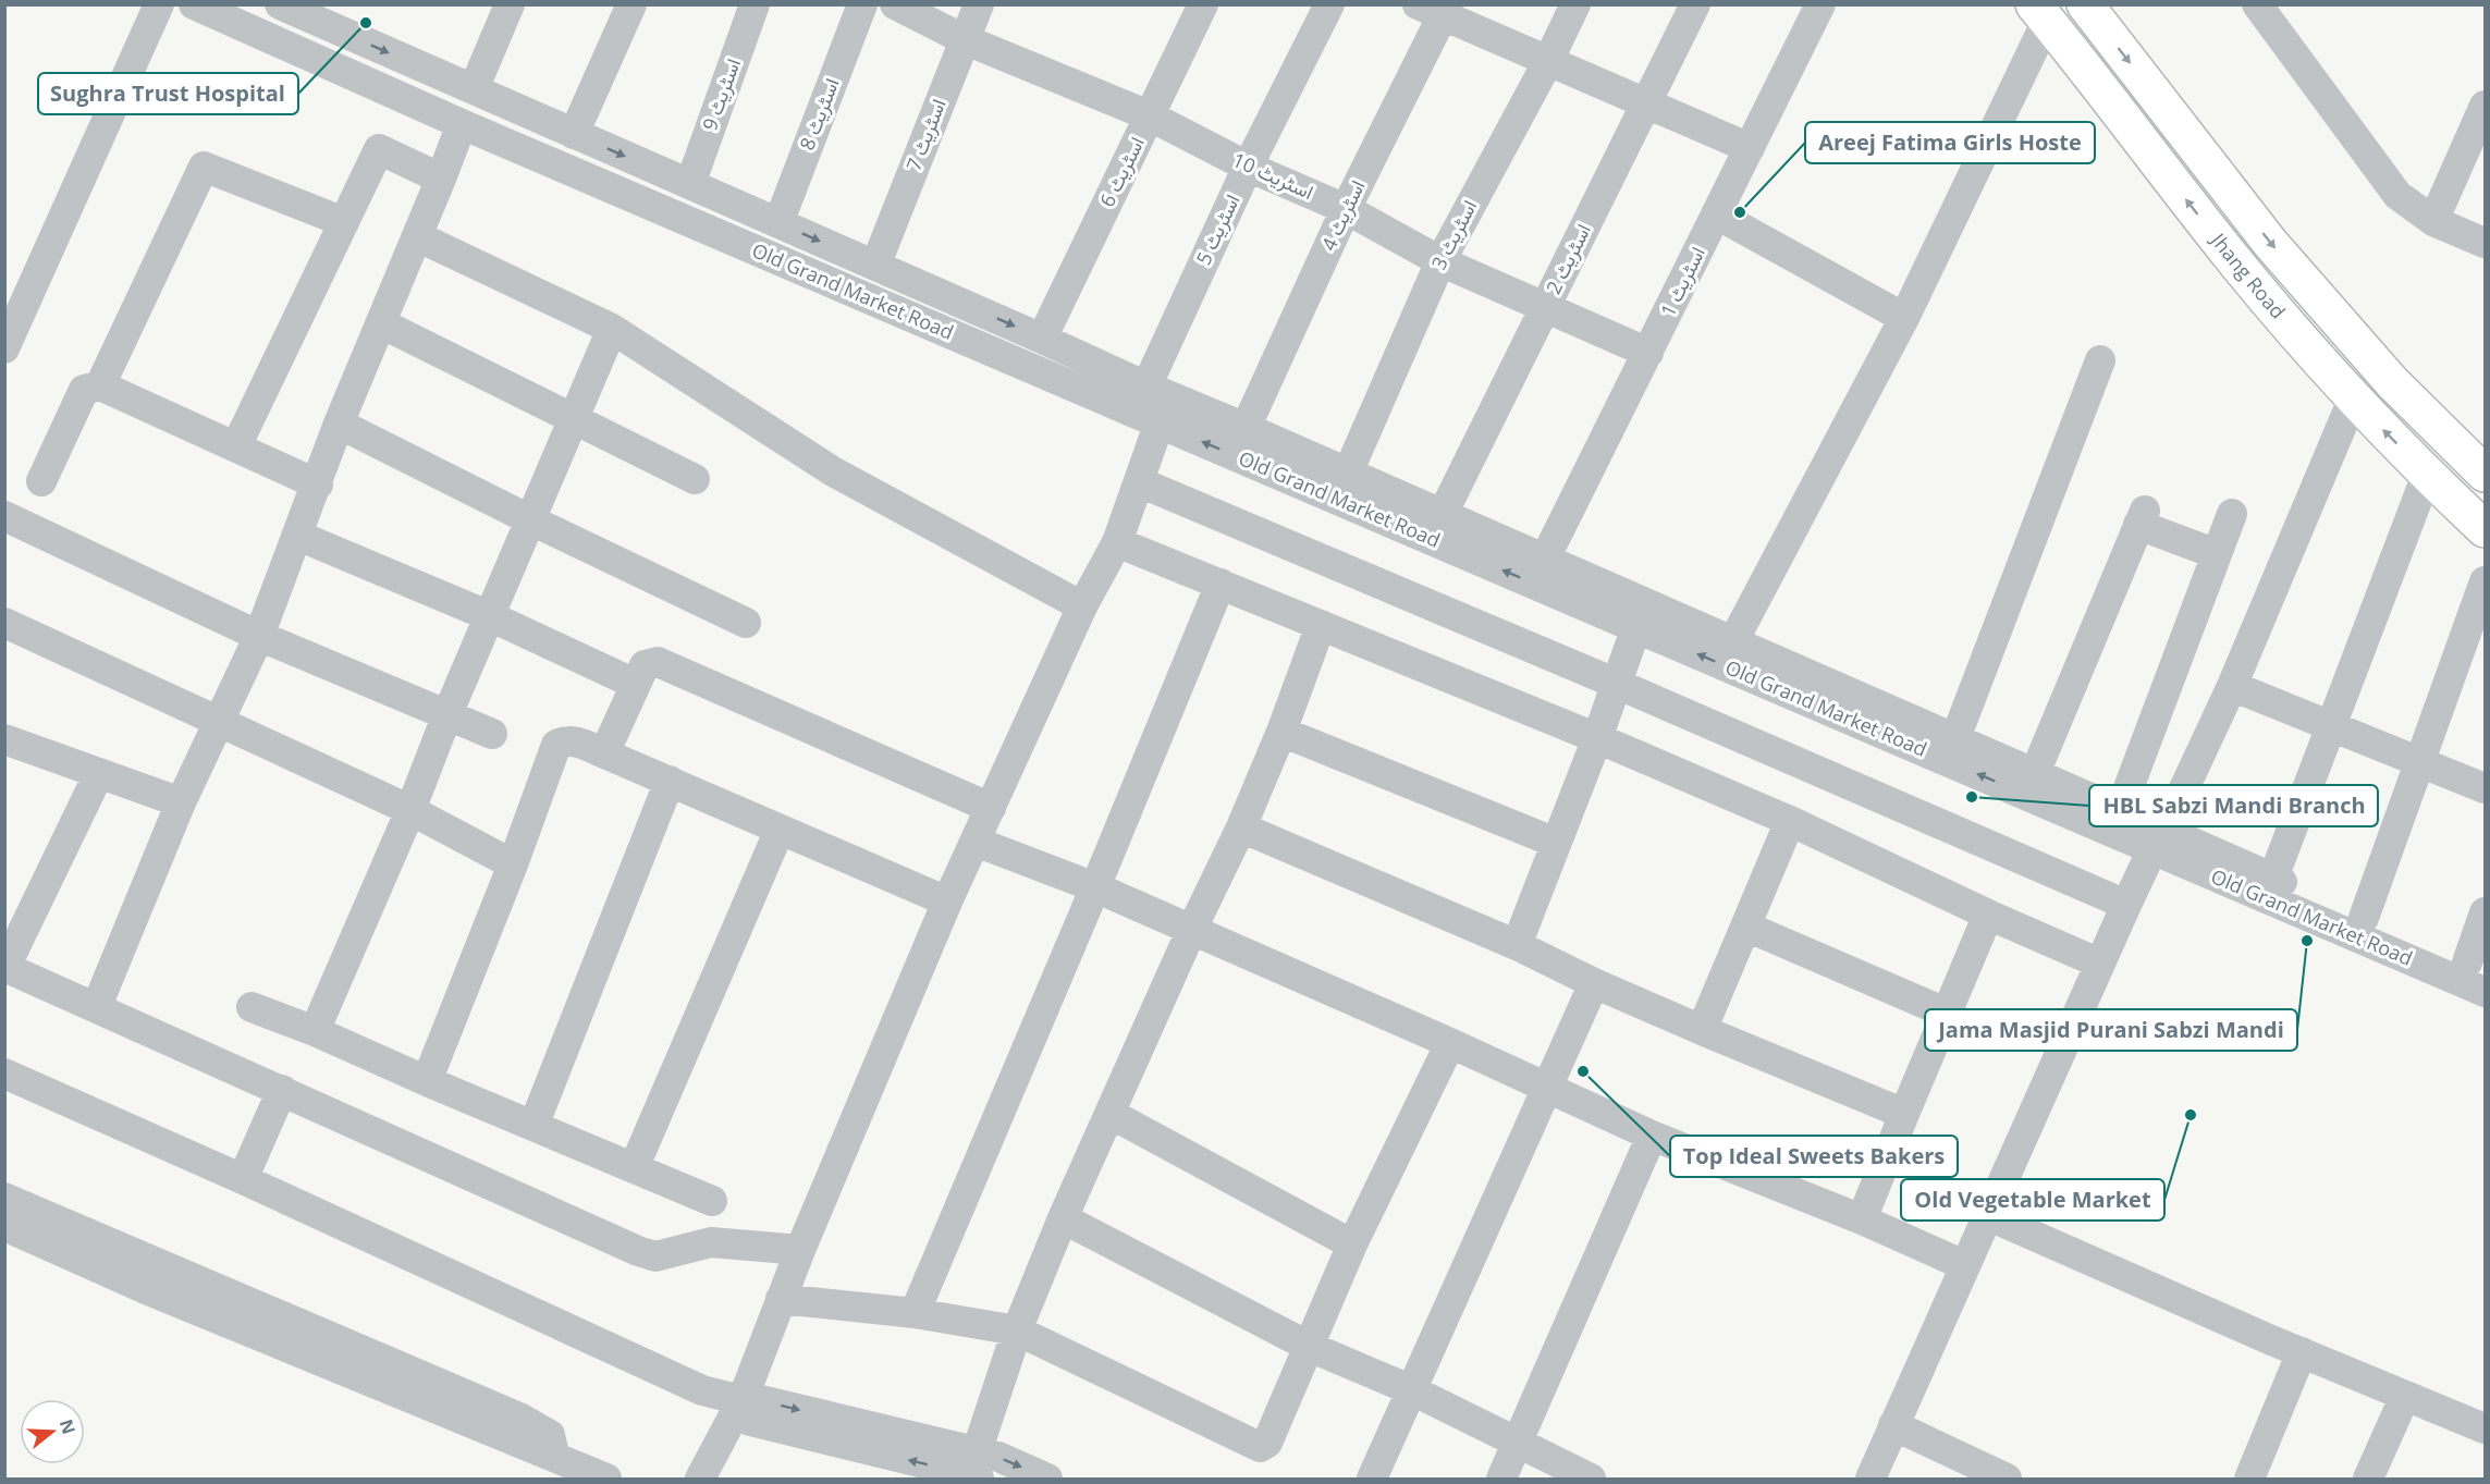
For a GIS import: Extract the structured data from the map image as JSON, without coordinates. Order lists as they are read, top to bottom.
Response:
{
  "streets": {
    "highway": ["Jhang Road"],
    "street": [
      "اسٹریٹ 9",
      "اسٹریٹ 8",
      "اسٹریٹ 7",
      "اسٹریٹ 6",
      "اسٹریٹ 10",
      "اسٹریٹ 4",
      "اسٹریٹ 5",
      "اسٹریٹ 3",
      "اسٹریٹ 2",
      "اسٹریٹ 1",
      "Old Grand Market Road"
    ]
  },
  "crossings": [
    ["اسٹریٹ 9", "Old Grand Market Road"],
    ["اسٹریٹ 8", "Old Grand Market Road"],
    ["اسٹریٹ 7", "اسٹریٹ 10"],
    ["اسٹریٹ 7", "Old Grand Market Road"],
    ["اسٹریٹ 6", "اسٹریٹ 10"],
    ["اسٹریٹ 6", "Old Grand Market Road"],
    ["اسٹریٹ 10", "اسٹریٹ 4"],
    ["اسٹریٹ 10", "اسٹریٹ 5"],
    ["اسٹریٹ 10", "اسٹریٹ 3"],
    ["اسٹریٹ 10", "اسٹریٹ 2"],
    ["اسٹریٹ 10", "اسٹریٹ 1"],
    ["اسٹریٹ 4", "Old Grand Market Road"],
    ["اسٹریٹ 5", "Old Grand Market Road"],
    ["اسٹریٹ 3", "Old Grand Market Road"],
    ["اسٹریٹ 2", "Old Grand Market Road"],
    ["اسٹریٹ 1", "Old Grand Market Road"]
  ],
  "places": [
    "Sughra Trust Hospital",
    "Areej Fatima Girls Hoste",
    "HBL Sabzi Mandi Branch",
    "Jama Masjid Purani Sabzi Mandi",
    "Top Ideal Sweets Bakers",
    "Old Vegetable Market"
  ],
  "north": "right"
}
